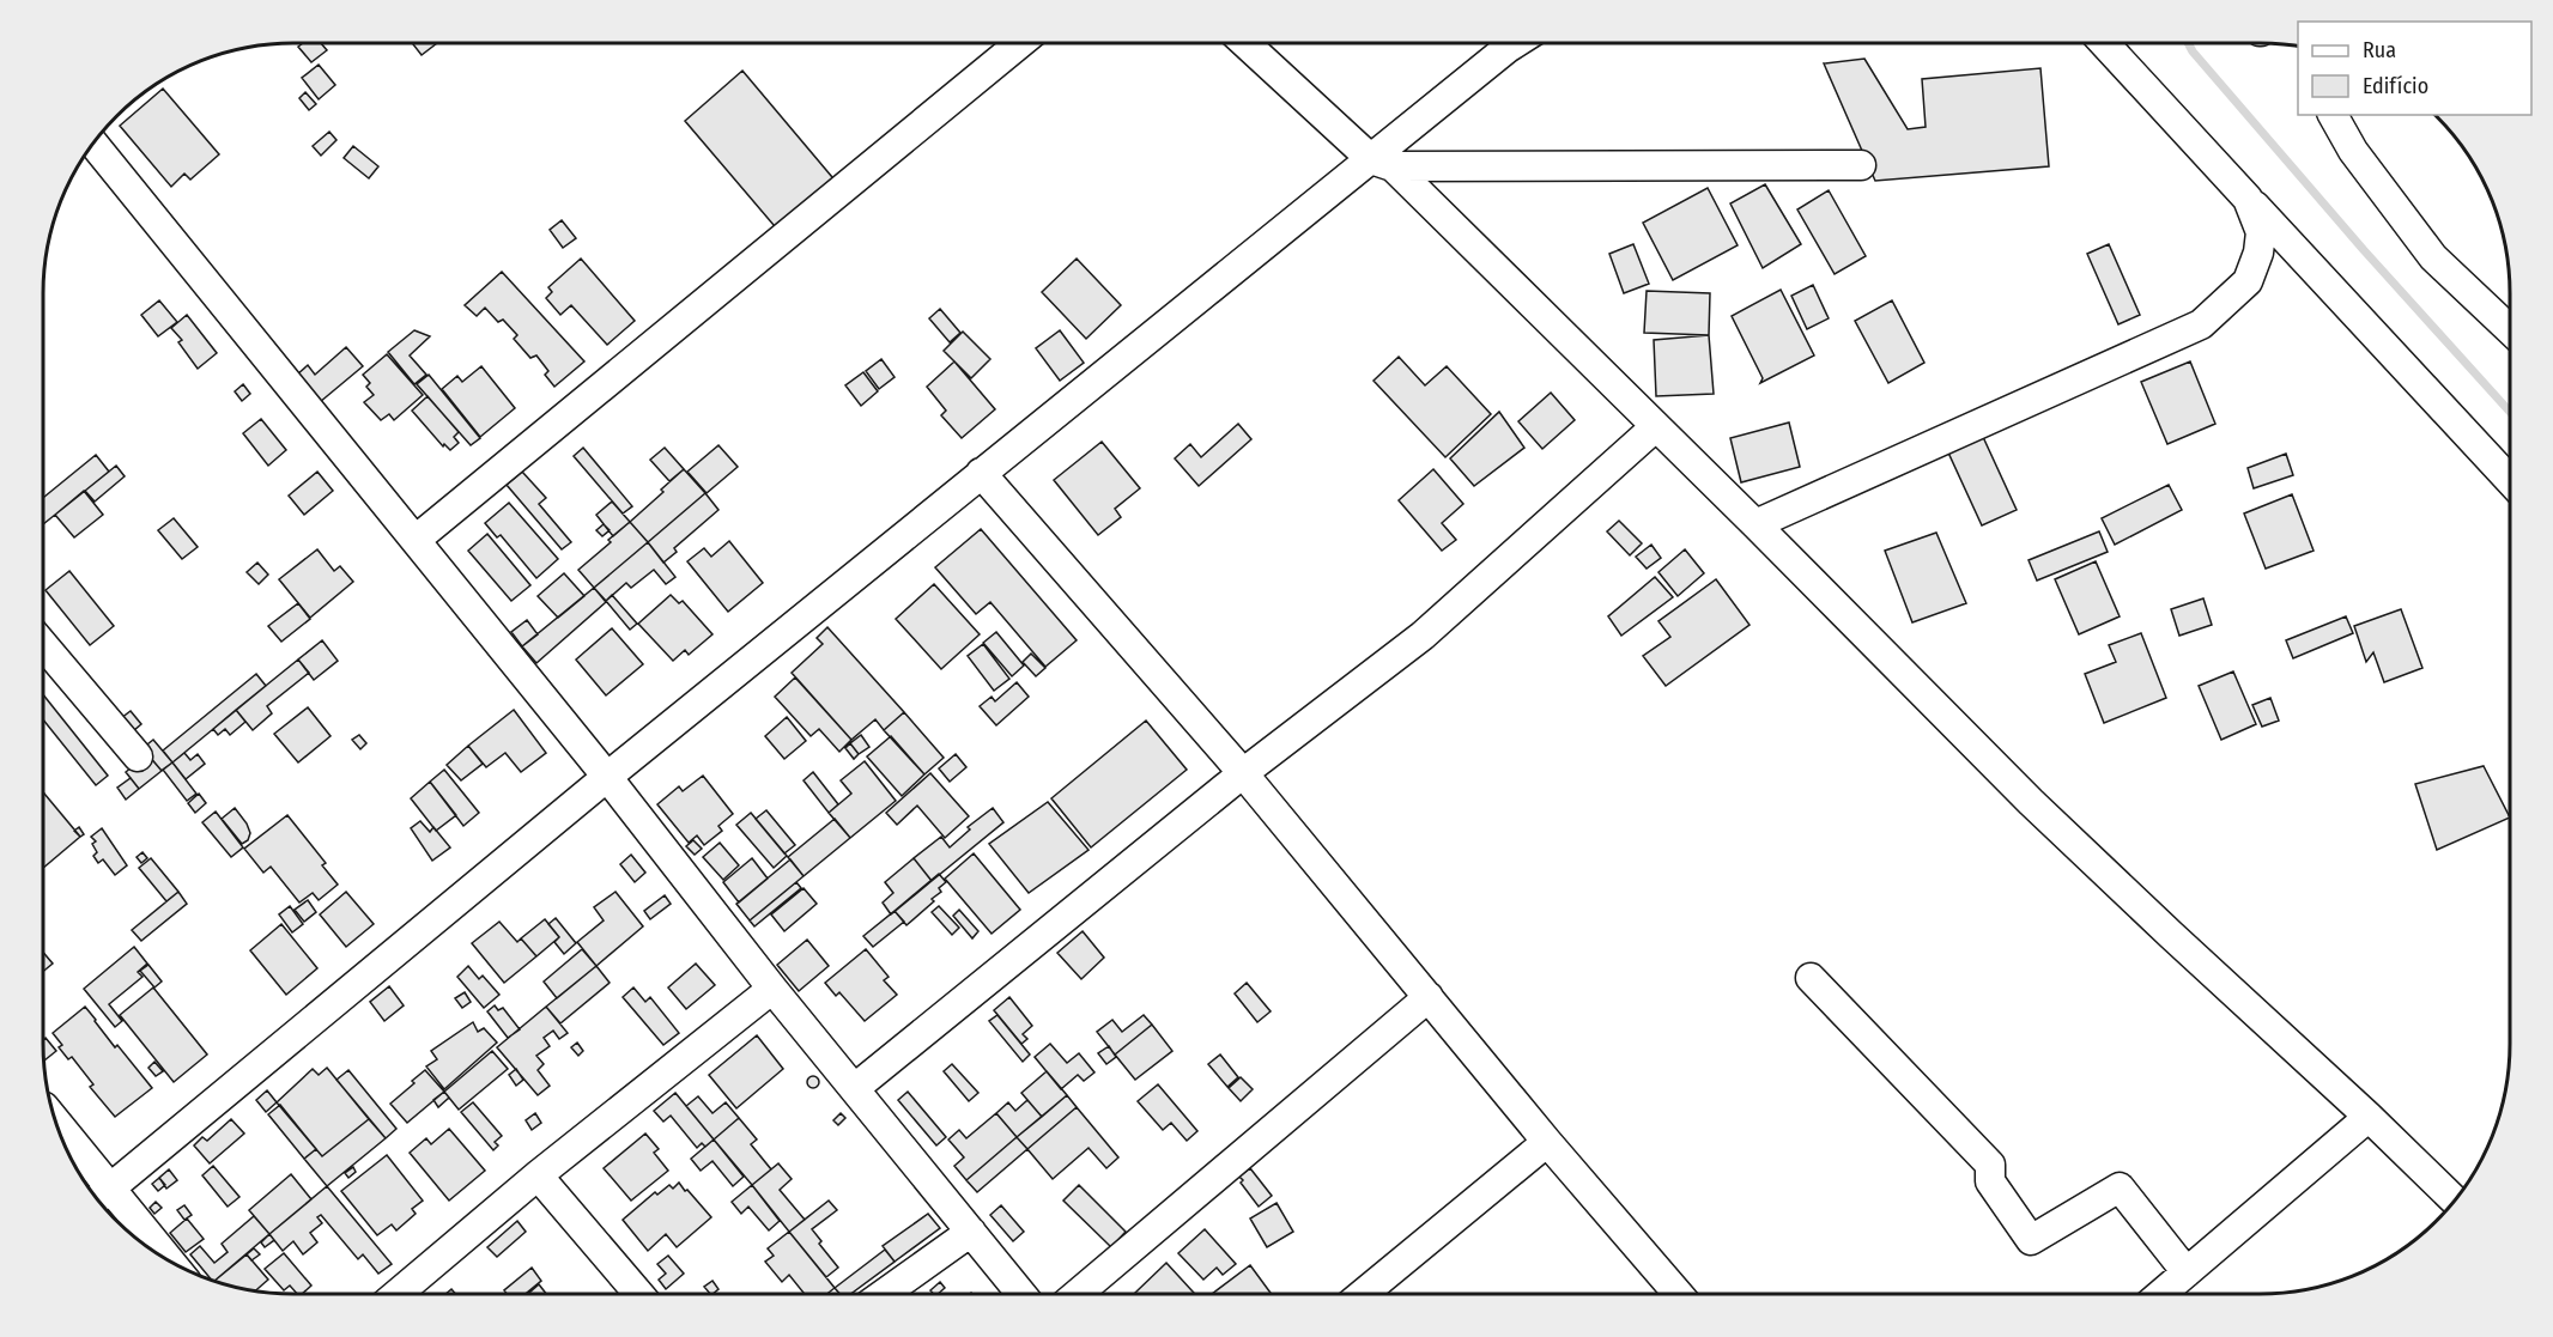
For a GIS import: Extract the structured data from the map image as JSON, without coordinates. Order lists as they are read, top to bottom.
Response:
{
  "legend": ["Rua", "Edifício"]
}
